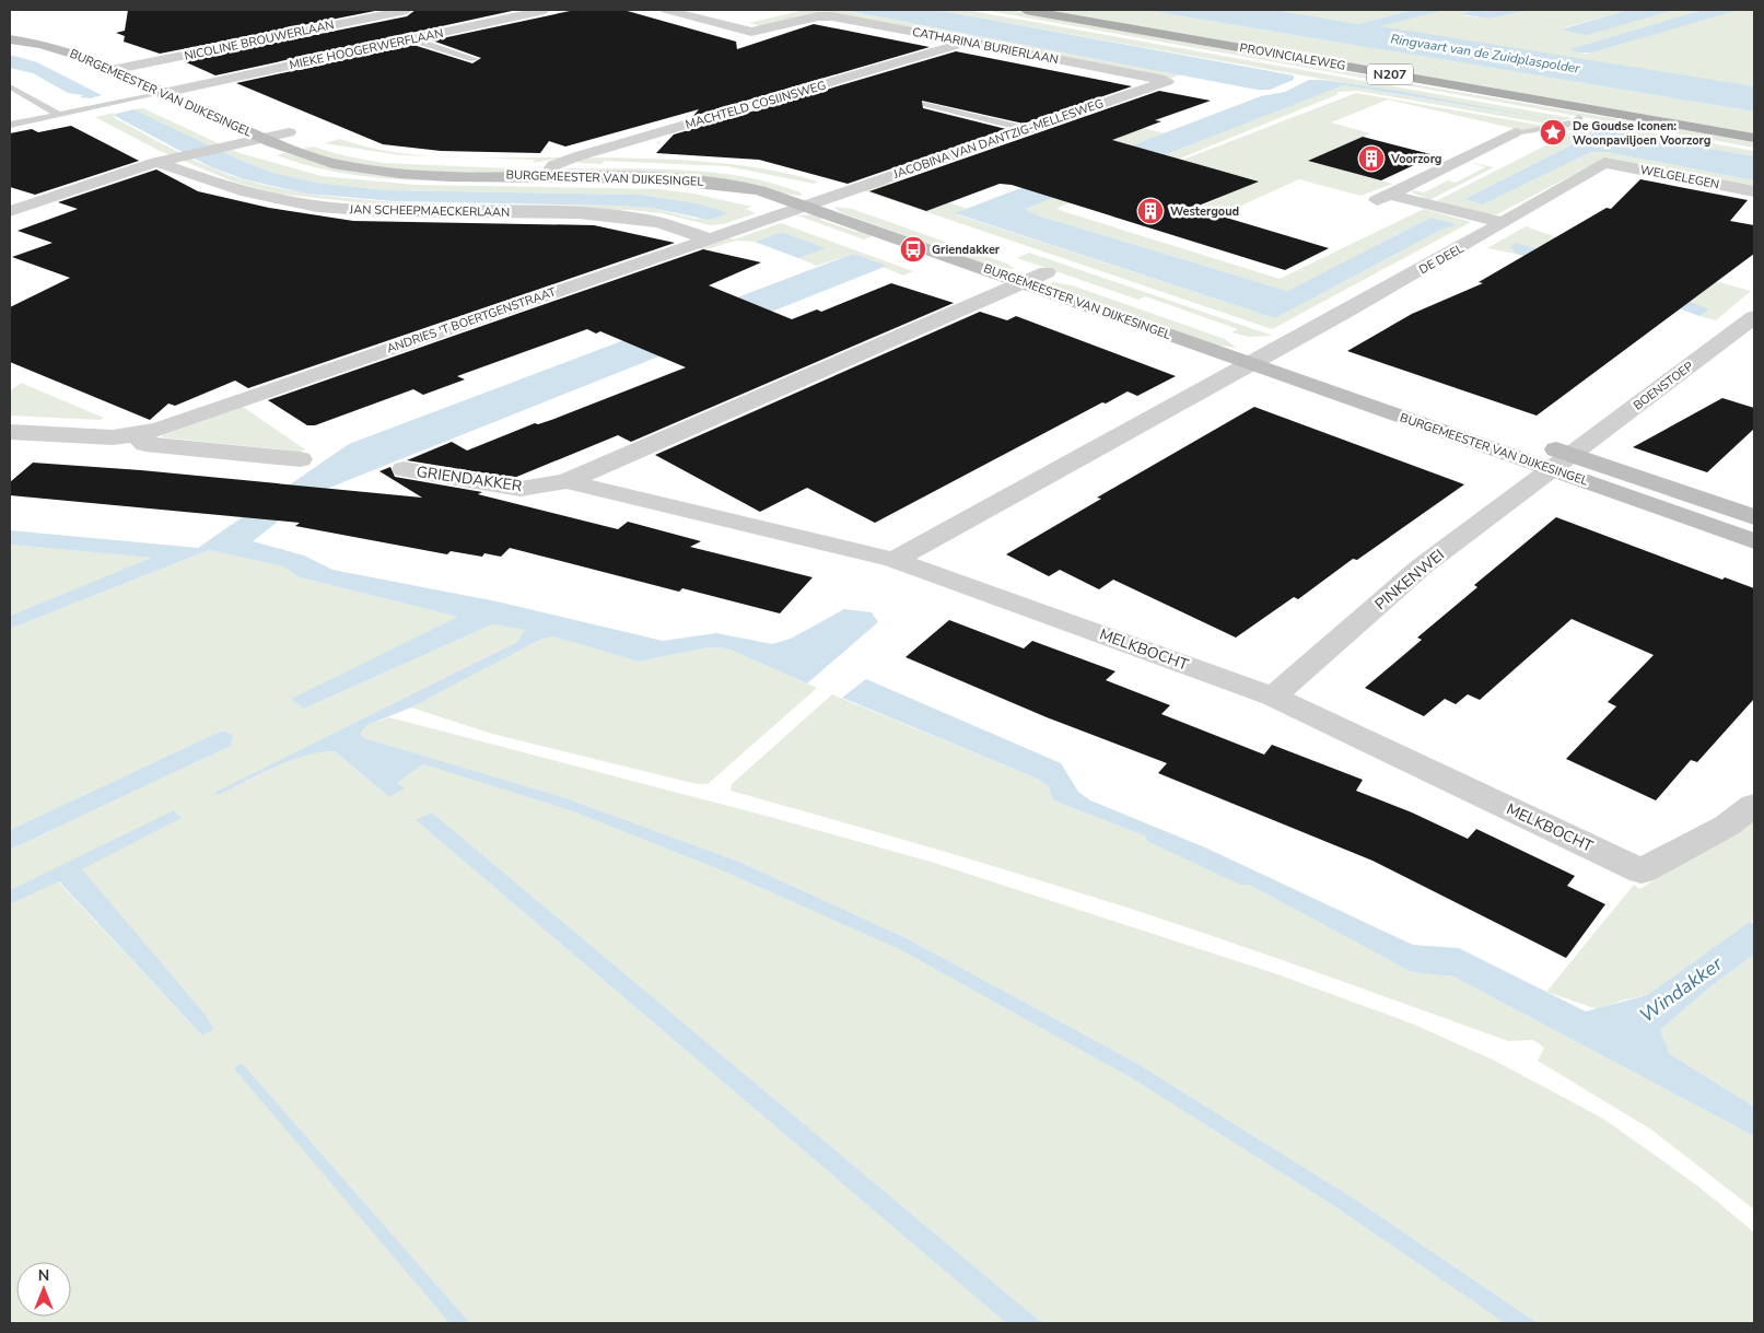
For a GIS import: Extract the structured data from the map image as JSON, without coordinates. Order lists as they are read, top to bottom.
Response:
{
  "streets": {
    "main road": ["PROVINCIALEWEG", "N207"],
    "street": [
      "NICOLINE BROUWERLAAN",
      "CATHARINA BURIERLAAN",
      "MIEKE HOOGERWERFLAAN",
      "BURGEMEESTER VAN DIJKESINGEL",
      "MACHTELD COSIJNSWEG",
      "JACOBINA VAN DANTZIG-MELLESWEG",
      "WELGELEGEN",
      "JAN SCHEEPMAECKERLAAN",
      "DE DEEL",
      "ANDRIES 'T BOERTGENSTRAAT",
      "BOENSTOEP",
      "GRIENDAKKER",
      "PINKENWEI",
      "MELKBOCHT"
    ]
  },
  "crossings": [
    ["NICOLINE BROUWERLAAN", "BURGEMEESTER VAN DIJKESINGEL"],
    ["CATHARINA BURIERLAAN", "MACHTELD COSIJNSWEG"],
    ["CATHARINA BURIERLAAN", "JACOBINA VAN DANTZIG-MELLESWEG"],
    ["MIEKE HOOGERWERFLAAN", "BURGEMEESTER VAN DIJKESINGEL"],
    ["BURGEMEESTER VAN DIJKESINGEL", "MACHTELD COSIJNSWEG"],
    ["BURGEMEESTER VAN DIJKESINGEL", "JACOBINA VAN DANTZIG-MELLESWEG"],
    ["BURGEMEESTER VAN DIJKESINGEL", "DE DEEL"],
    ["BURGEMEESTER VAN DIJKESINGEL", "ANDRIES 'T BOERTGENSTRAAT"],
    ["BURGEMEESTER VAN DIJKESINGEL", "BOENSTOEP"],
    ["BURGEMEESTER VAN DIJKESINGEL", "GRIENDAKKER"],
    ["BURGEMEESTER VAN DIJKESINGEL", "PINKENWEI"],
    ["JACOBINA VAN DANTZIG-MELLESWEG", "ANDRIES 'T BOERTGENSTRAAT"],
    ["WELGELEGEN", "DE DEEL"],
    ["JAN SCHEEPMAECKERLAAN", "ANDRIES 'T BOERTGENSTRAAT"],
    ["BOENSTOEP", "PINKENWEI"],
    ["GRIENDAKKER", "MELKBOCHT"],
    ["PINKENWEI", "MELKBOCHT"]
  ],
  "water": ["Ringvaart van de Zuidplaspolder", "Windakker"],
  "places": {
    "place": ["De Goudse Iconen: Woonpaviljoen Voorzorg"],
    "building": ["Voorzorg", "Westergoud"],
    "bus stop": ["Griendakker"]
  },
  "north": "top"
}
